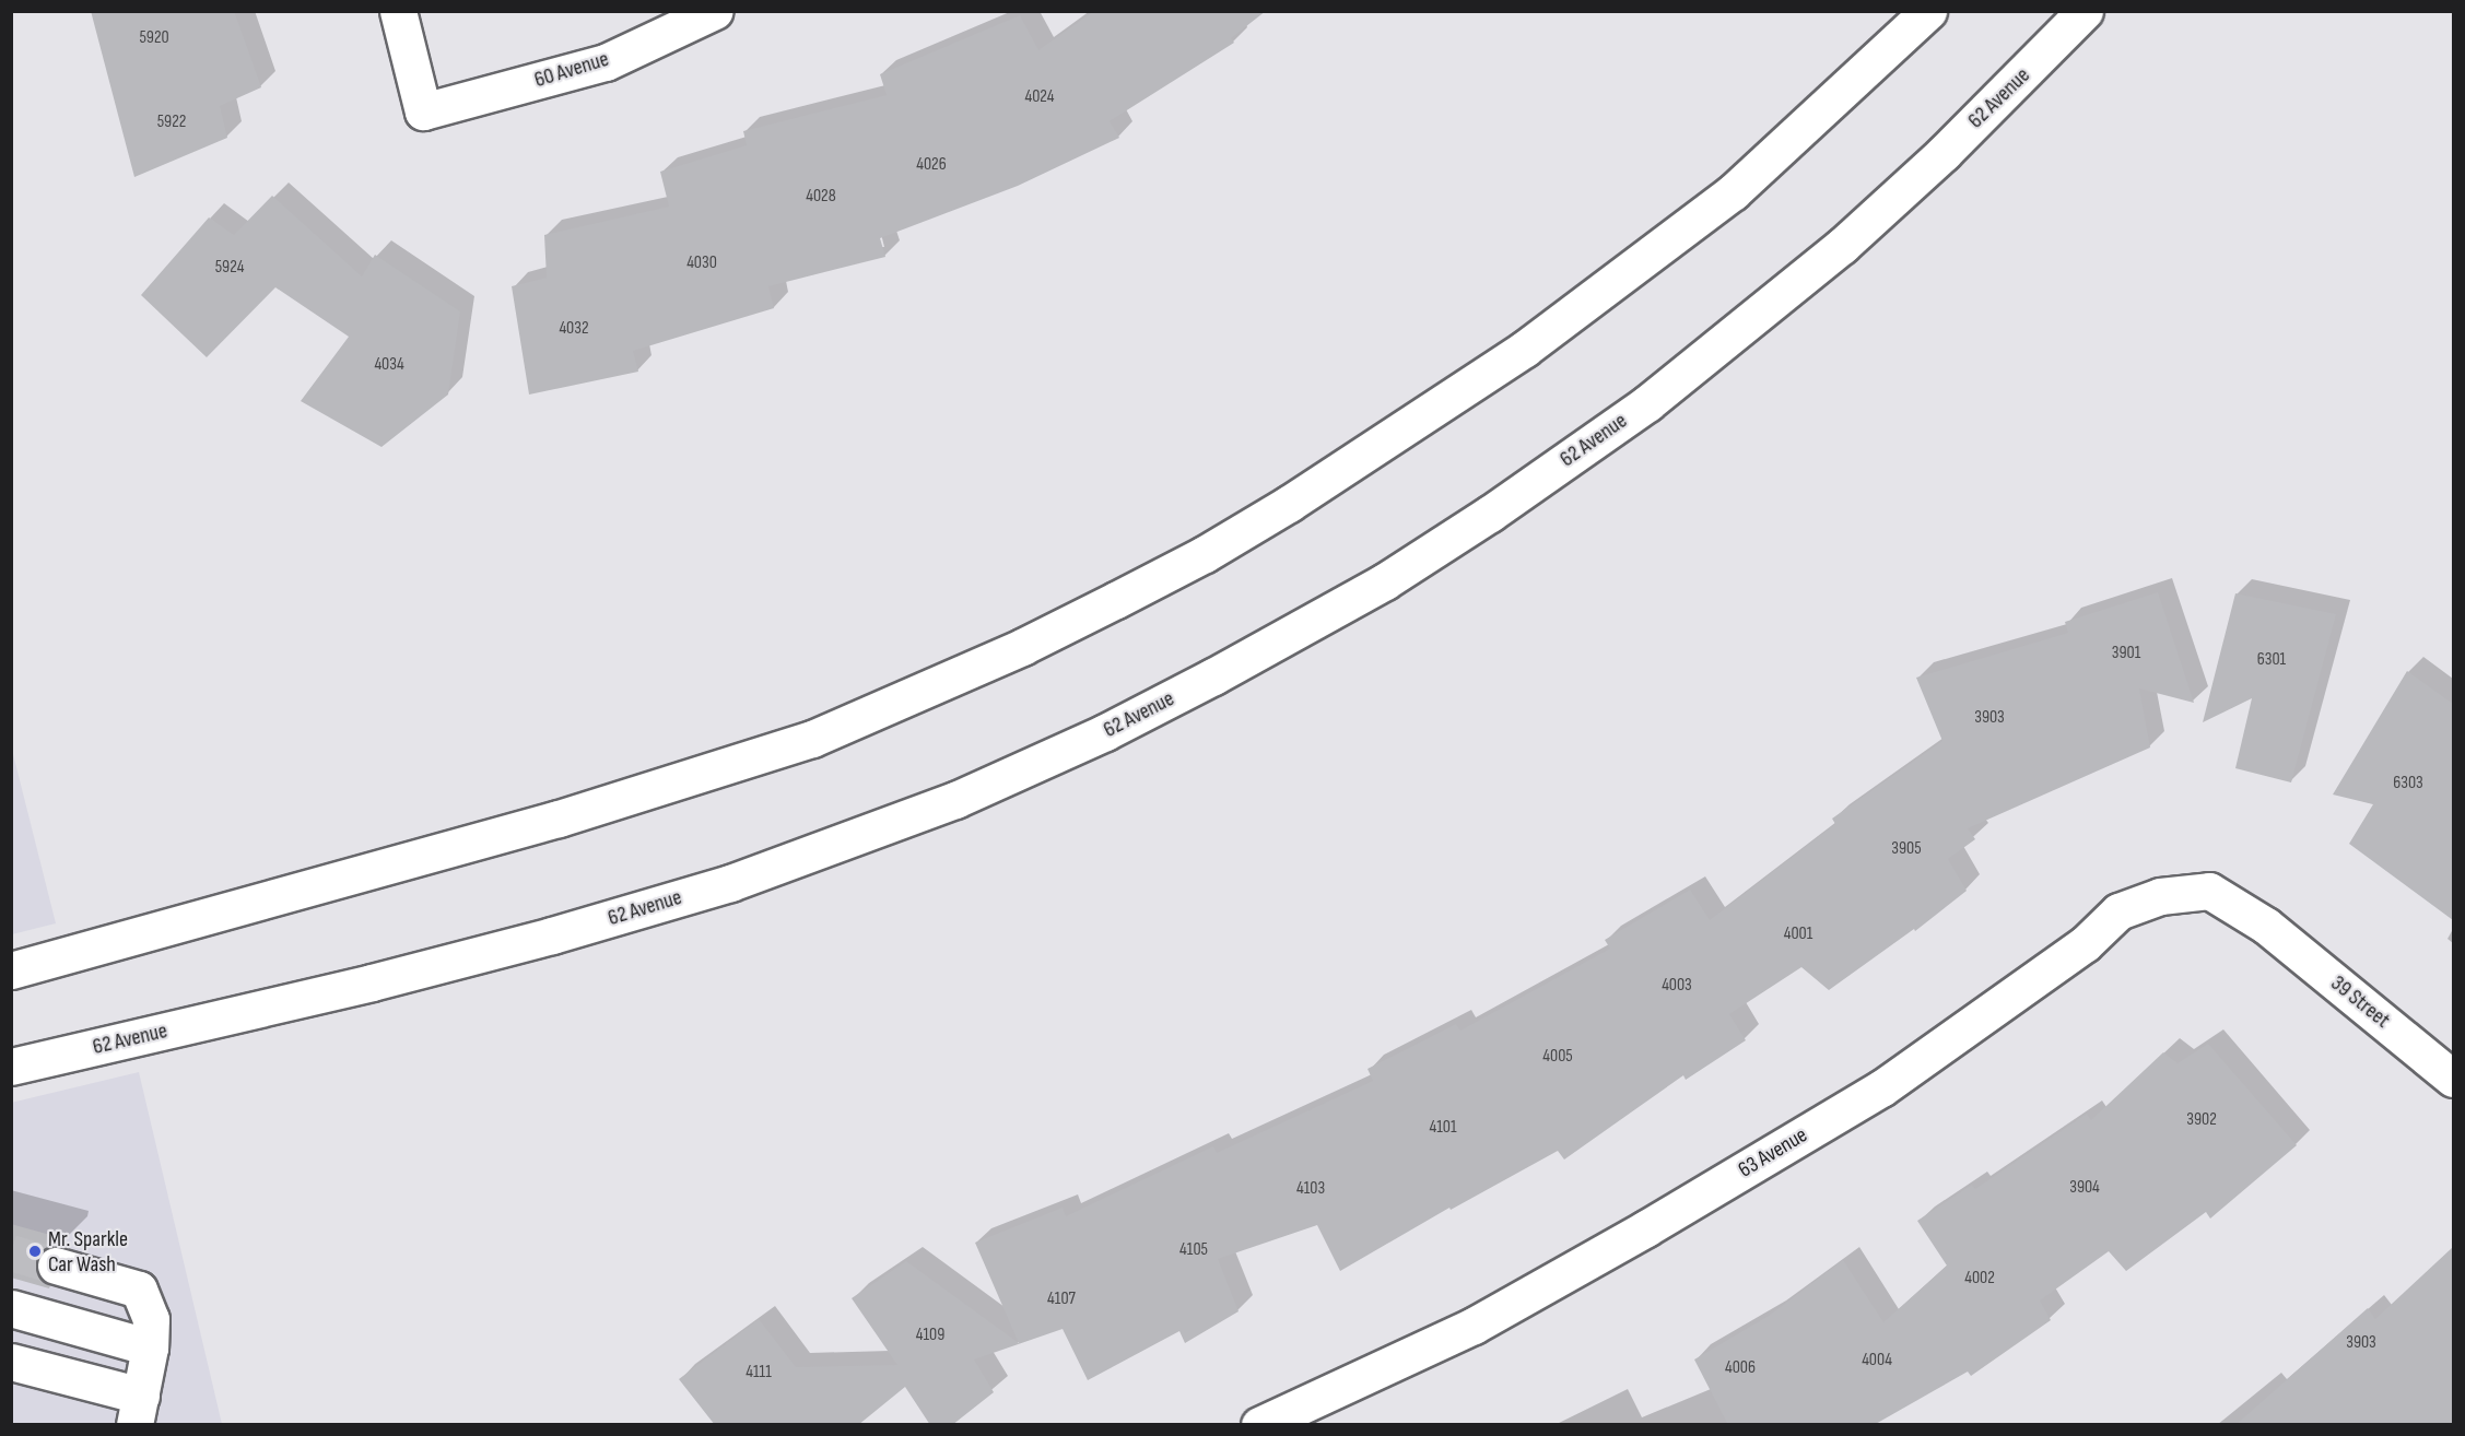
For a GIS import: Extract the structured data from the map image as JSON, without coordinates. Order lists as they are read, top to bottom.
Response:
{
  "streets": {
    "main road": [
      "60 Avenue",
      "62 Avenue",
      "39 Street",
      "63 Avenue"
    ]
  },
  "crossings": [
    ["39 Street", "63 Avenue"]
  ],
  "places": ["Mr. Sparkle Car Wash"],
  "house_numbers": [
    "5920",
    "4024",
    "5922",
    "4026",
    "4028",
    "4030",
    "5924",
    "4032",
    "4034",
    "3901",
    "6301",
    "3903",
    "6303",
    "3905",
    "4001",
    "4003",
    "4005",
    "3902",
    "4101",
    "3904",
    "4103",
    "4105",
    "4002",
    "4107",
    "4109",
    "3903",
    "4004",
    "4006",
    "4111"
  ]
}
